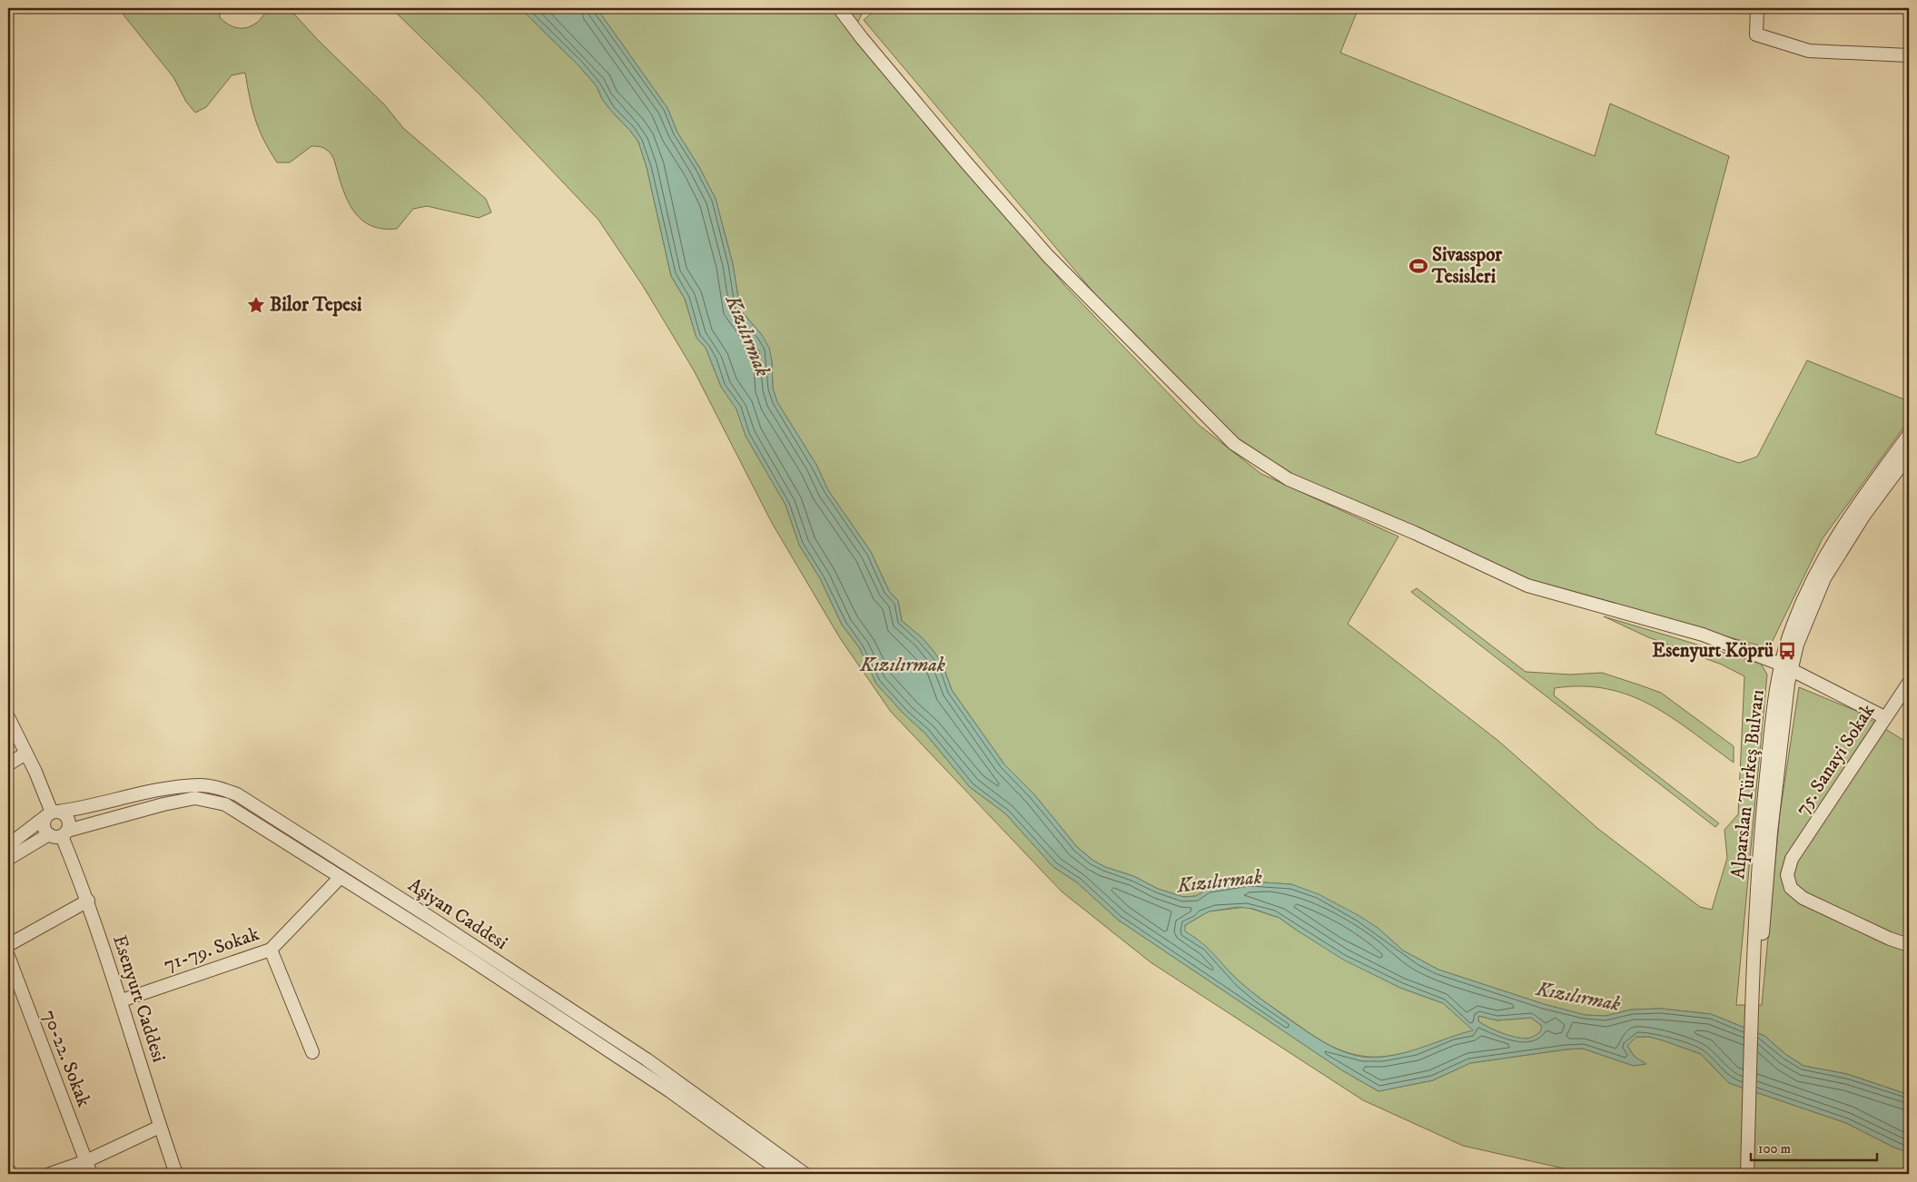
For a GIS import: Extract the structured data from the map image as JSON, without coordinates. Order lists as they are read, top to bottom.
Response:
{
  "streets": {
    "street": [
      "75. Sanayi Sokak",
      "Alparslan Türkeş Bulvarı",
      "Aşiyan Caddesi",
      "71-79. Sokak",
      "Esenyurt Caddesi",
      "70-22. Sokak"
    ]
  },
  "crossings": [
    ["Aşiyan Caddesi", "71-79. Sokak"],
    ["Aşiyan Caddesi", "Esenyurt Caddesi"],
    ["71-79. Sokak", "Esenyurt Caddesi"]
  ],
  "water": ["Kızılırmak"],
  "places": {
    "sports": ["Sivasspor Tesisleri"],
    "place": ["Bilor Tepesi"],
    "bus stop": ["Esenyurt Köprü"]
  },
  "scale_bar": "100 m"
}
